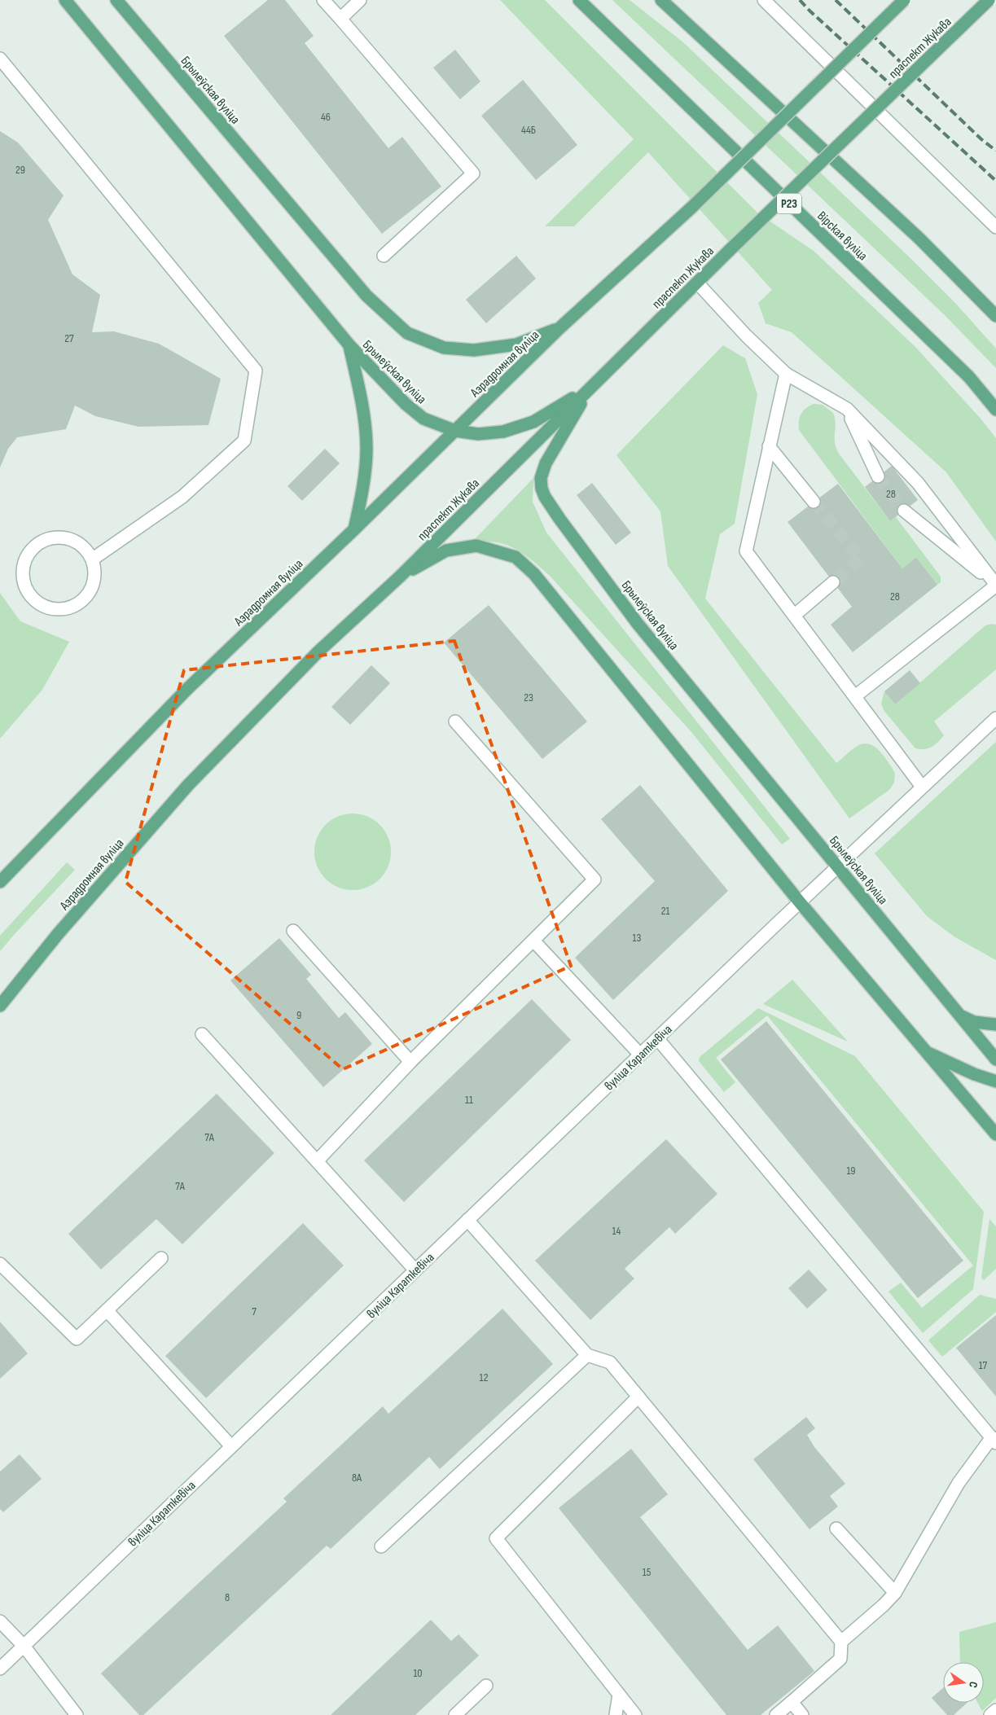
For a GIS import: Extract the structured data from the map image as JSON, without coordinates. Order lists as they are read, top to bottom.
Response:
{
  "streets": {
    "main road": [
      "праспект Жукава",
      "Брылеўская вуліца",
      "Р23",
      "Вірская вуліца",
      "Аэрадромная вуліца"
    ],
    "street": ["вуліца Караткевіча"]
  },
  "crossings": [
    ["праспект Жукава", "Брылеўская вуліца"],
    ["праспект Жукава", "Аэрадромная вуліца"],
    ["Брылеўская вуліца", "Аэрадромная вуліца"],
    ["Брылеўская вуліца", "вуліца Караткевіча"]
  ],
  "house_numbers": [
    "46",
    "44Б",
    "29",
    "27",
    "28",
    "28",
    "23",
    "21",
    "13",
    "9",
    "11",
    "7А",
    "19",
    "7А",
    "14",
    "7",
    "17",
    "12",
    "8А",
    "15",
    "8",
    "10"
  ],
  "north": "right"
}
